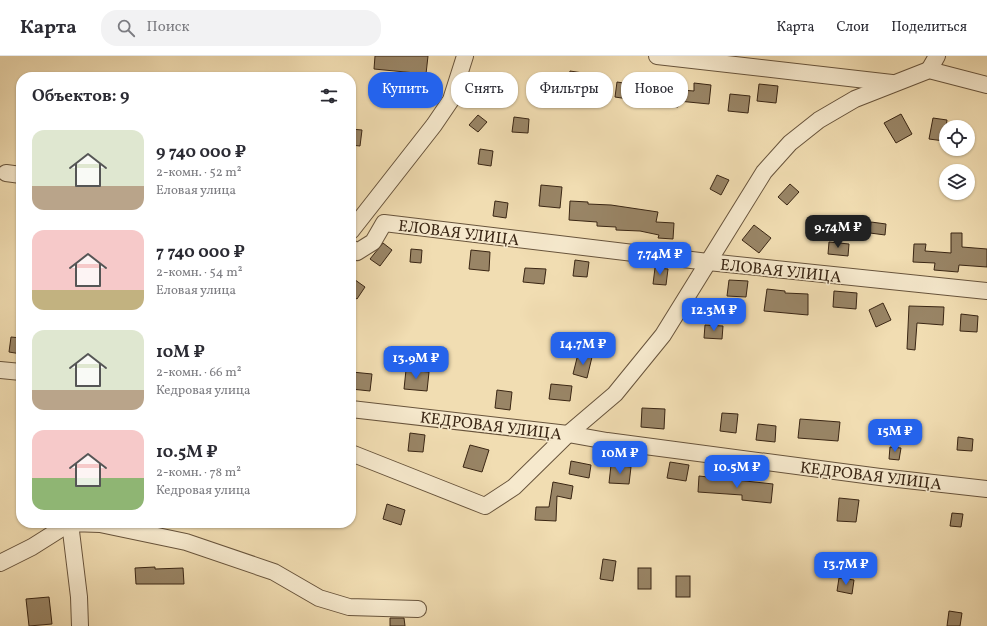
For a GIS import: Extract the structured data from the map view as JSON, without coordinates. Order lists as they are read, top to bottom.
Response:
{
  "streets": {
    "street": ["ЕЛОВАЯ УЛИЦА", "КЕДРОВАЯ УЛИЦА"]
  },
  "page": {
    "header": "Карта",
    "search": "Поиск",
    "nav": ["Карта", "Слои", "Поделиться"],
    "chip": [
      "Купить",
      "Снять",
      "Фильтры",
      "Новое"
    ],
    "heading": "Объектов: 9",
    "list": [
      {
        "name": "9 740 000 ₽",
        "note": "2-комн. · 52 m² · Еловая улица"
      },
      {
        "name": "7 740 000 ₽",
        "note": "2-комн. · 54 m² · Еловая улица"
      },
      {
        "name": "10M ₽",
        "note": "2-комн. · 66 m² · Кедровая улица"
      },
      {
        "name": "10.5M ₽",
        "note": "2-комн. · 78 m² · Кедровая улица"
      }
    ],
    "price": [
      "9.74M ₽",
      "7.74M ₽",
      "12.3M ₽",
      "14.7M ₽",
      "13.9M ₽",
      "15M ₽",
      "10M ₽",
      "10.5M ₽",
      "13.7M ₽"
    ]
  }
}
